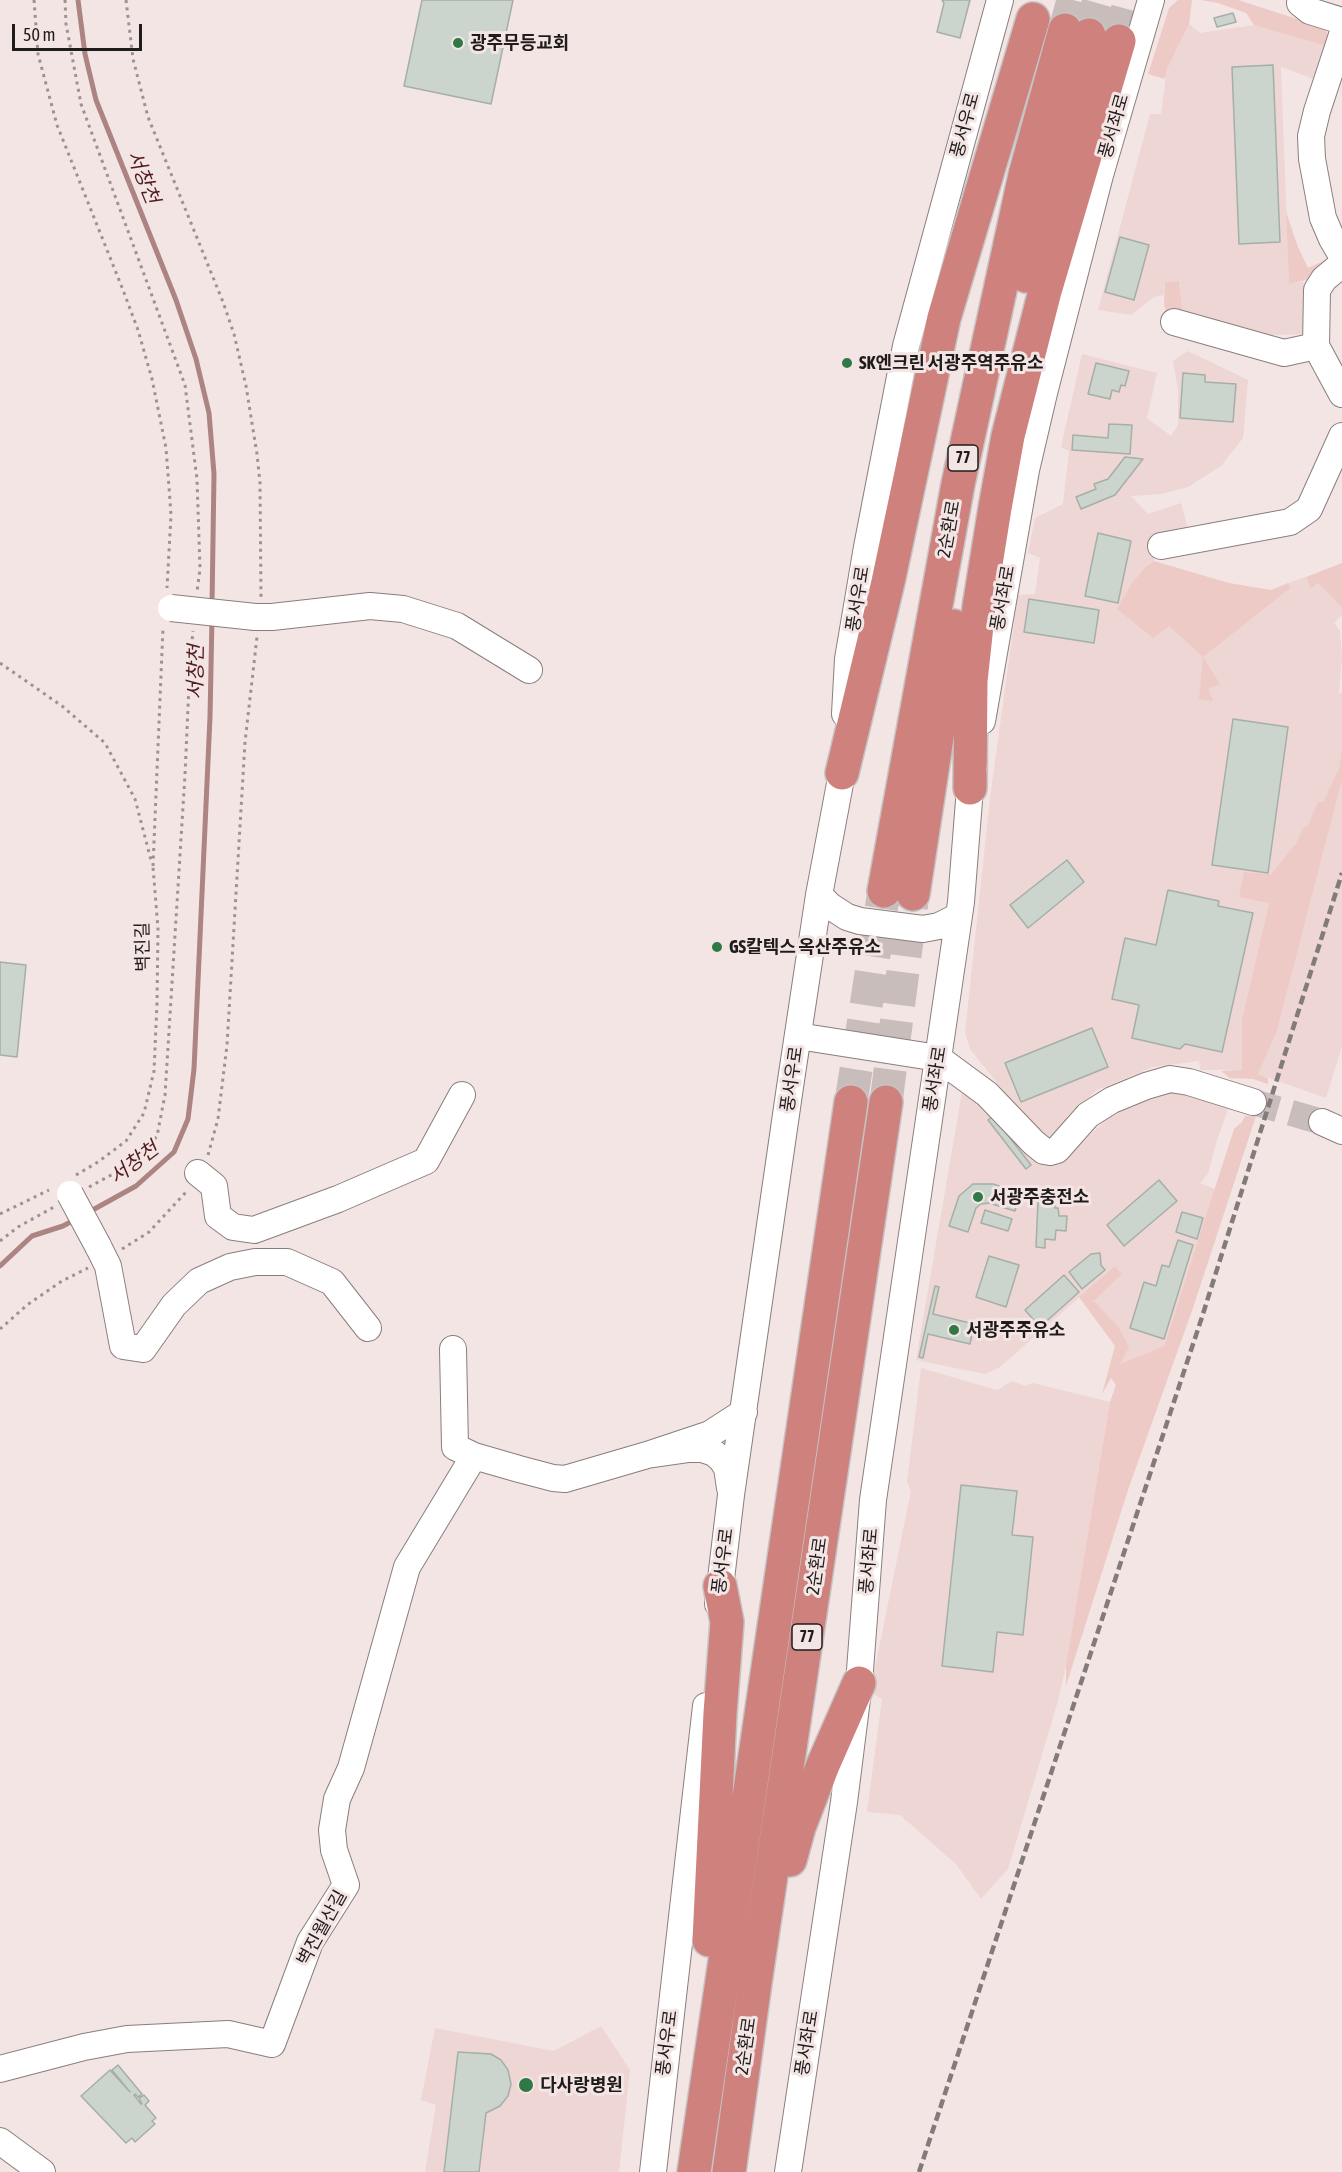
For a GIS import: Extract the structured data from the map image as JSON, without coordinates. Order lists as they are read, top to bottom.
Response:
{
  "streets": {
    "highway": ["77", "2순환로"],
    "street": ["풍서우로", "풍서좌로", "벽진월산길"],
    "path": ["벽진길"]
  },
  "water": ["서창천"],
  "places": [
    "광주무등교회",
    "SK엔크린 서광주역주유소",
    "GS칼텍스 옥산주유소",
    "서광주충전소",
    "서광주주유소",
    "다사랑병원"
  ],
  "scale_bar": "50 m"
}
